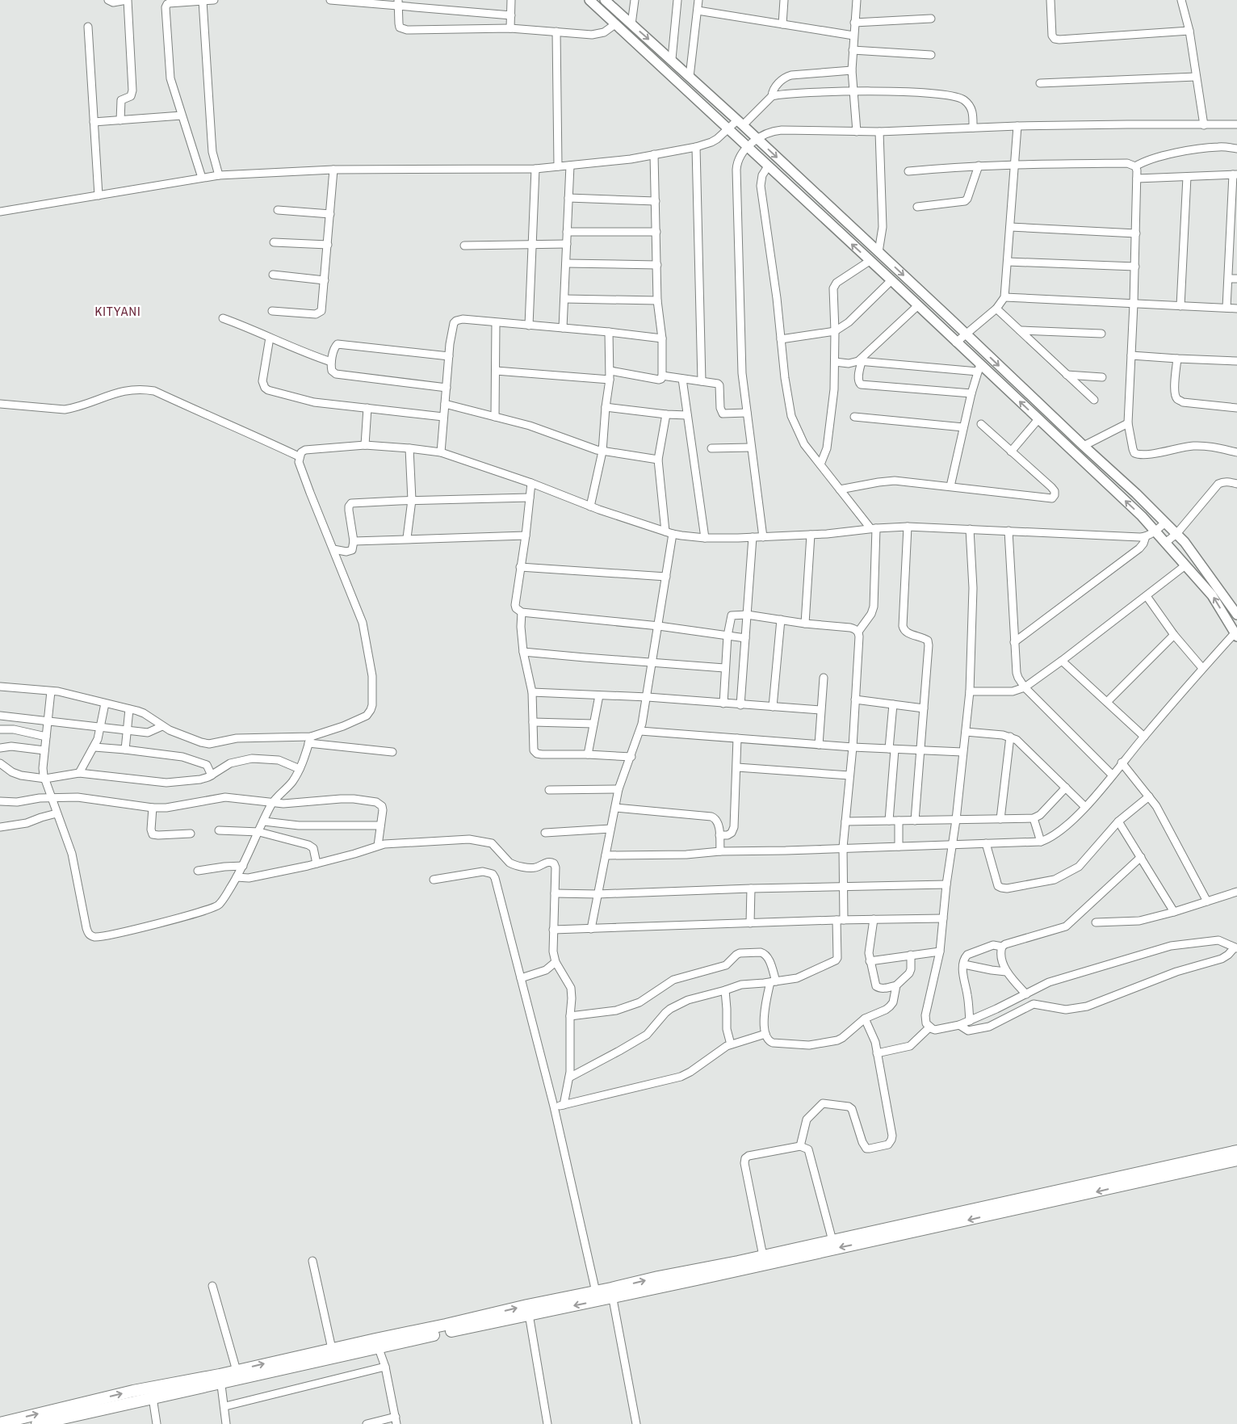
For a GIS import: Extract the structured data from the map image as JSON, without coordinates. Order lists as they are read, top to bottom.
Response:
{
  "districts": ["KITYANI"]
}
